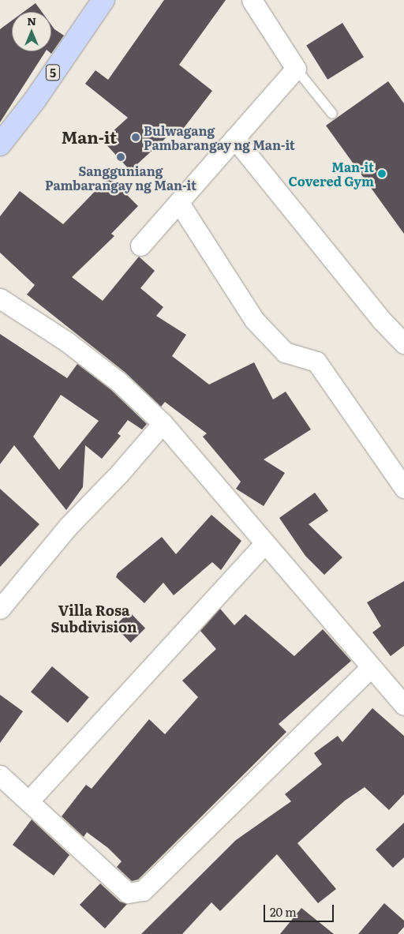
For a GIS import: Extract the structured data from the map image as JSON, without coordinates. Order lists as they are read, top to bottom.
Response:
{
  "streets": {
    "highway": ["5"]
  },
  "districts": ["Man-it", "Villa Rosa Subdivision"],
  "places": ["Bulwagang Pambarangay ng Man-it", "Sangguniang Pambarangay ng Man-it", "Man-it Covered Gym"],
  "scale_bar": "20 m",
  "north": "top"
}
